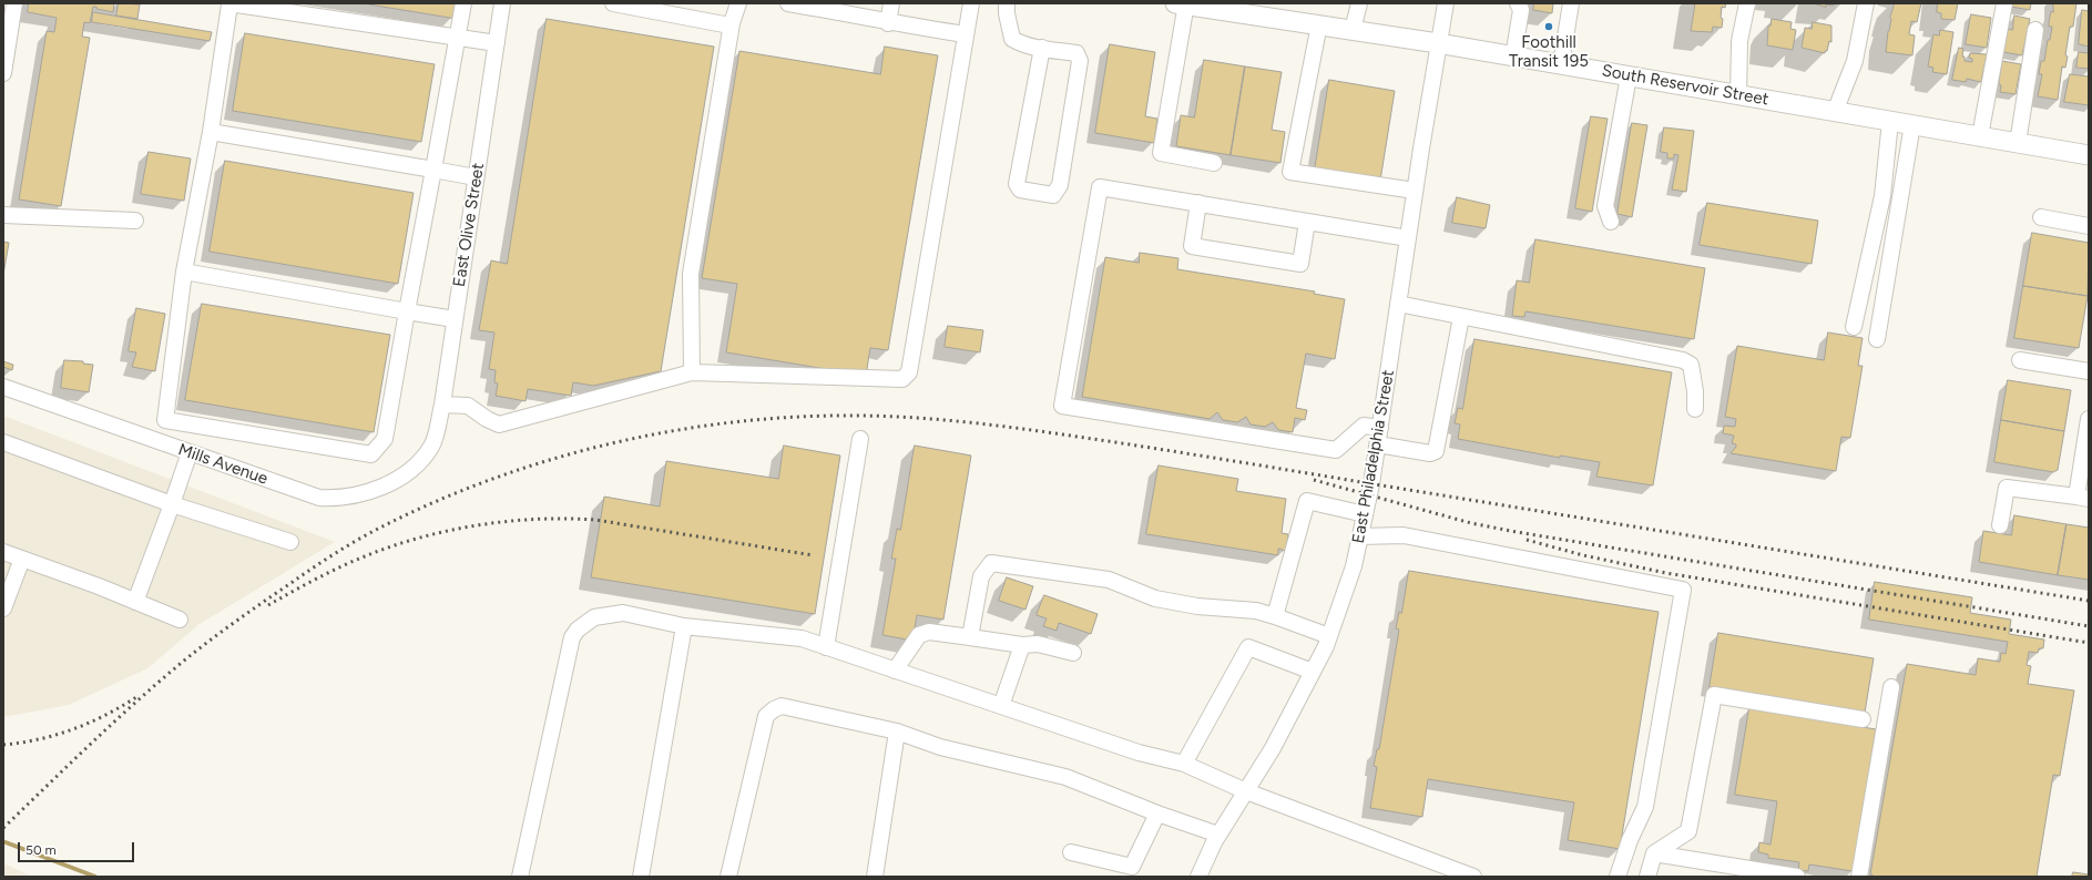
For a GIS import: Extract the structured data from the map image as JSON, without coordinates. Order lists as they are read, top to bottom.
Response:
{
  "streets": {
    "main road": ["South Reservoir Street"],
    "street": ["East Olive Street", "East Philadelphia Street", "Mills Avenue"]
  },
  "crossings": [
    ["South Reservoir Street", "East Philadelphia Street"],
    ["East Olive Street", "Mills Avenue"]
  ],
  "places": ["Foothill Transit 195"],
  "scale_bar": "50 m"
}
